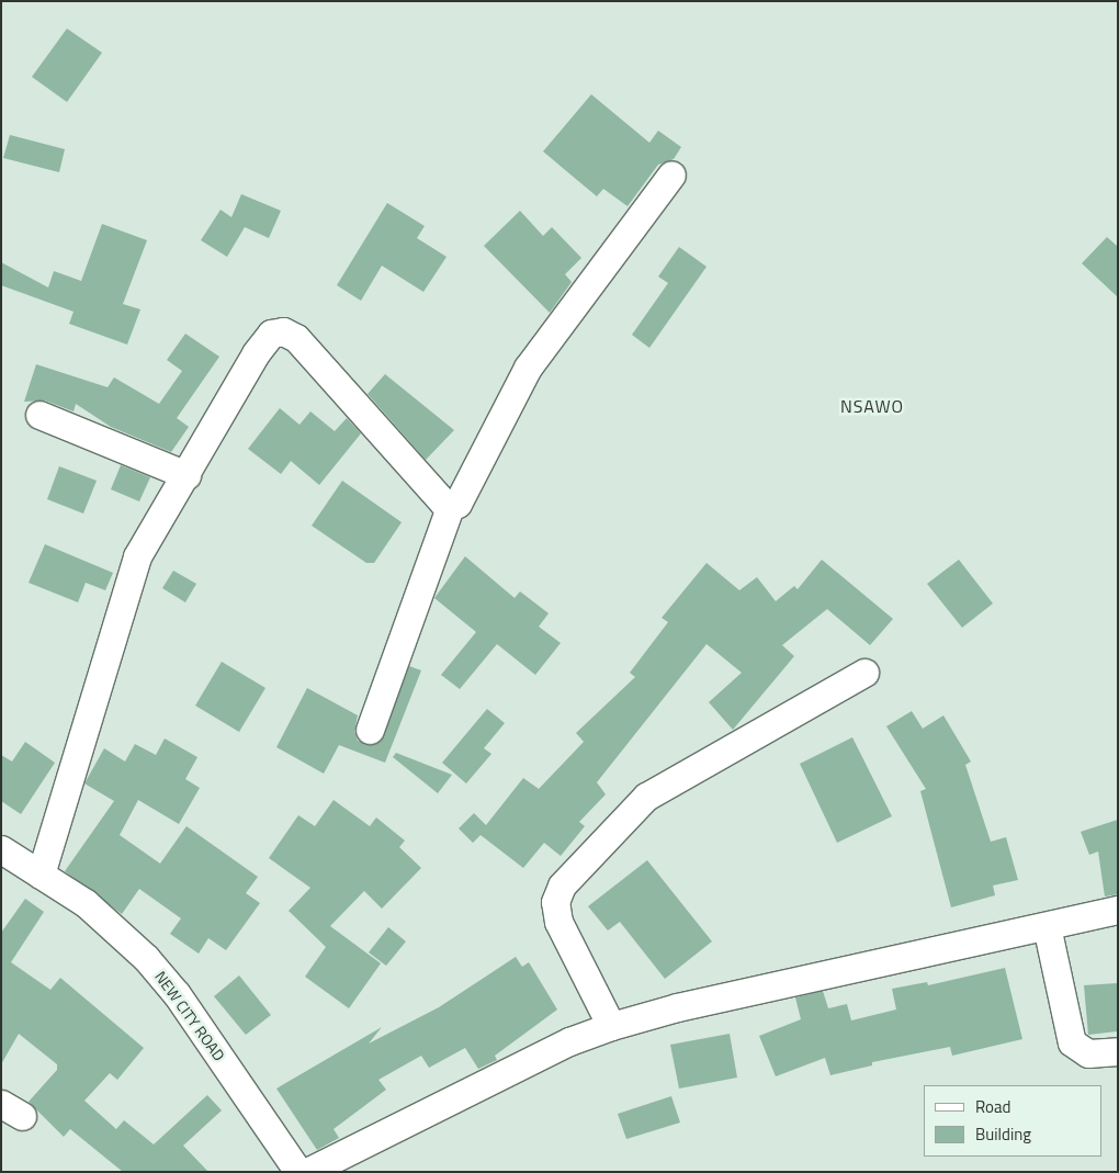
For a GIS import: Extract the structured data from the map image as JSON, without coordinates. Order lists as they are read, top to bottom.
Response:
{
  "streets": {
    "street": ["NEW CITY ROAD"]
  },
  "districts": ["NSAWO"],
  "legend": ["Road", "Building"]
}
